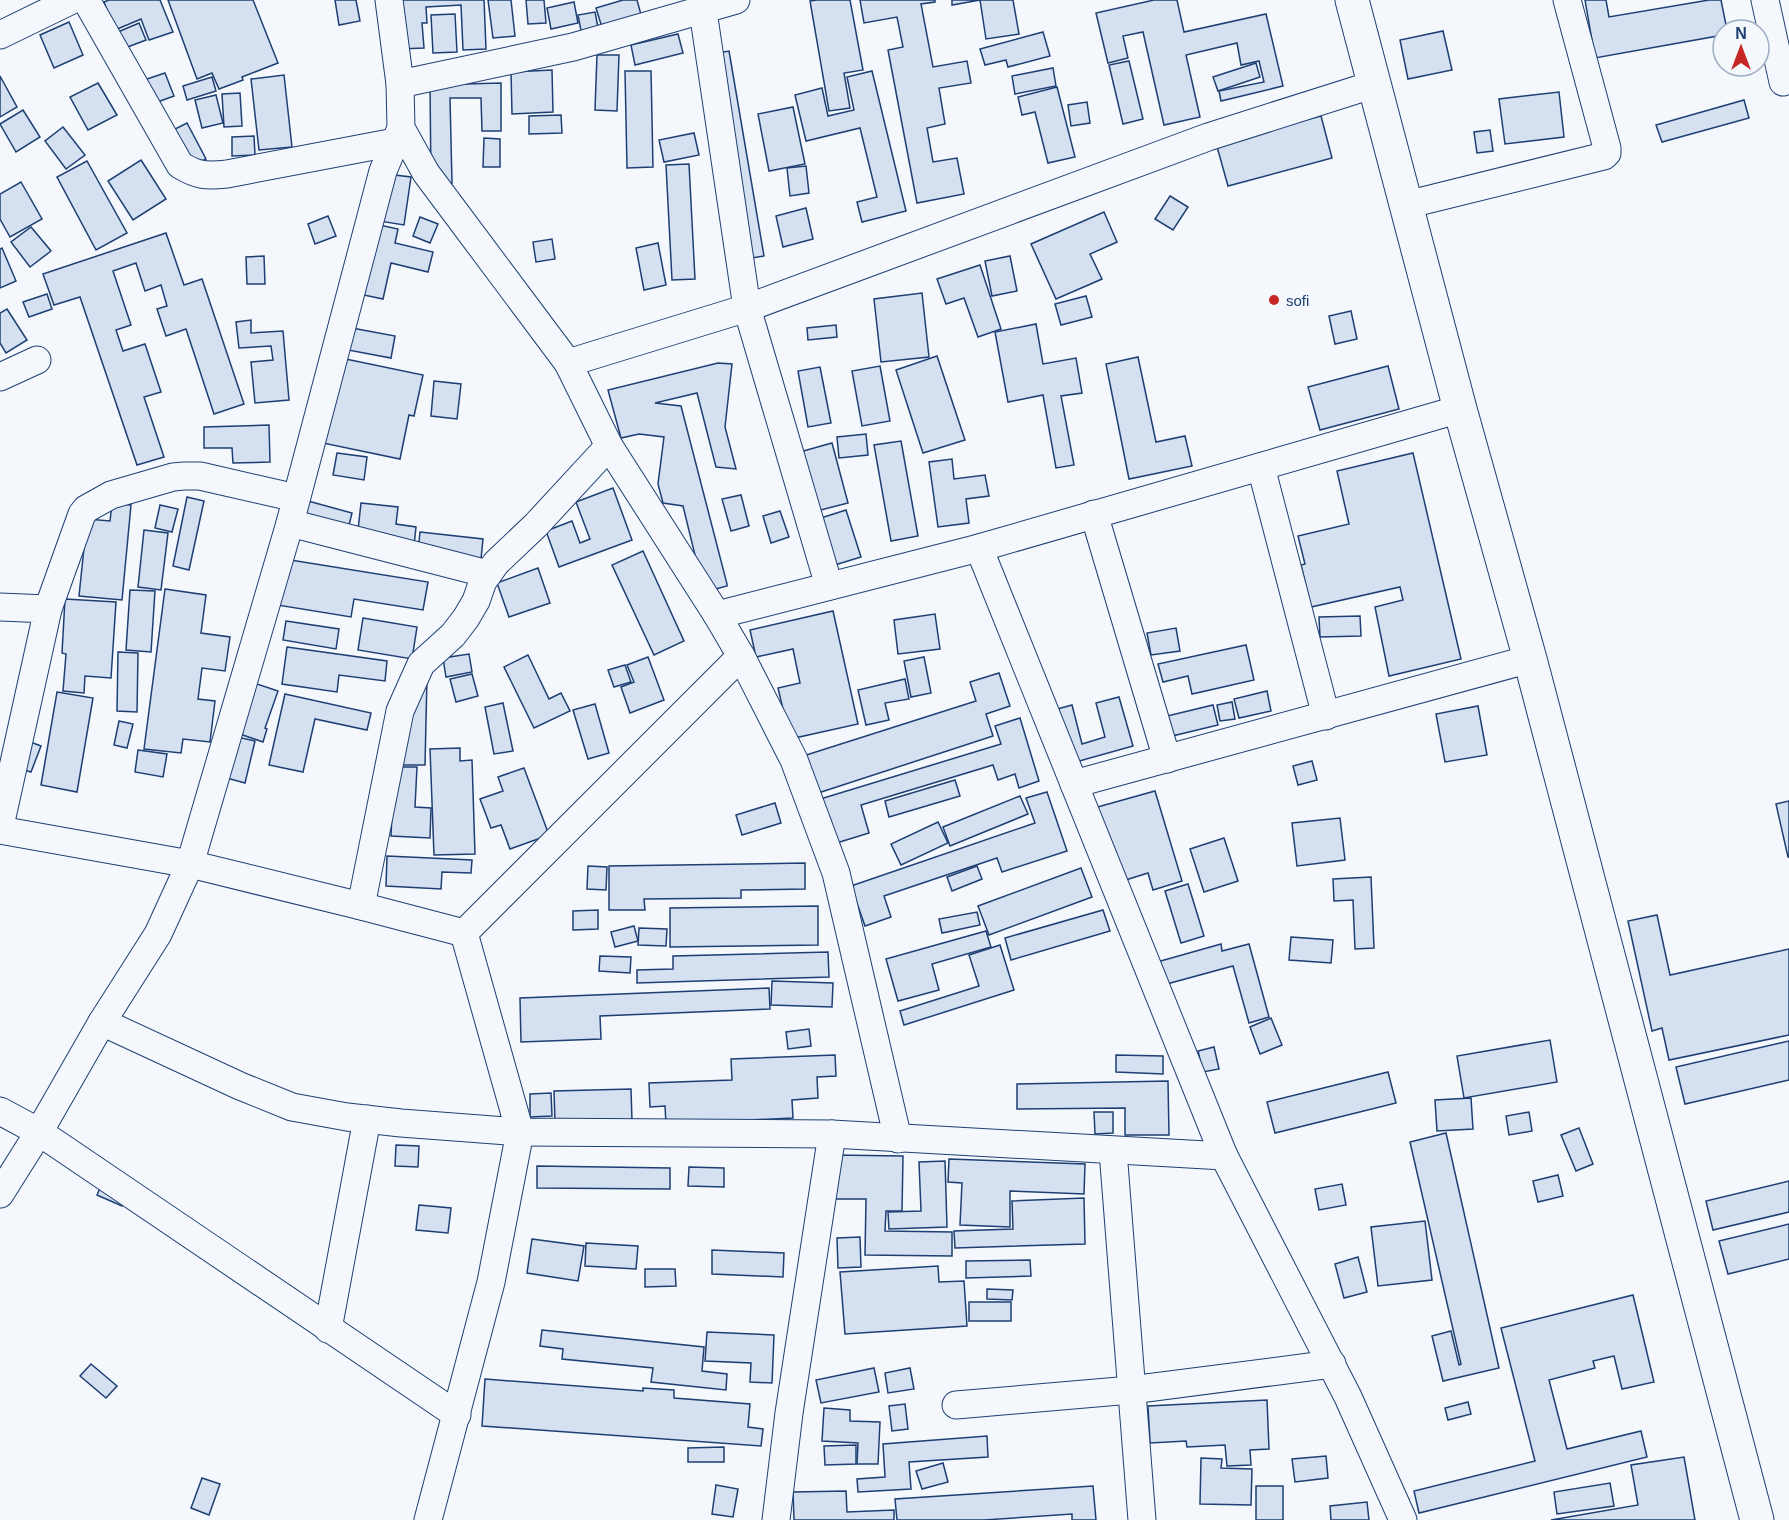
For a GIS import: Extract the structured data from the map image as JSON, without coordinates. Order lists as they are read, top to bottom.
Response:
{
  "places": ["sofi"],
  "north": "top"
}
